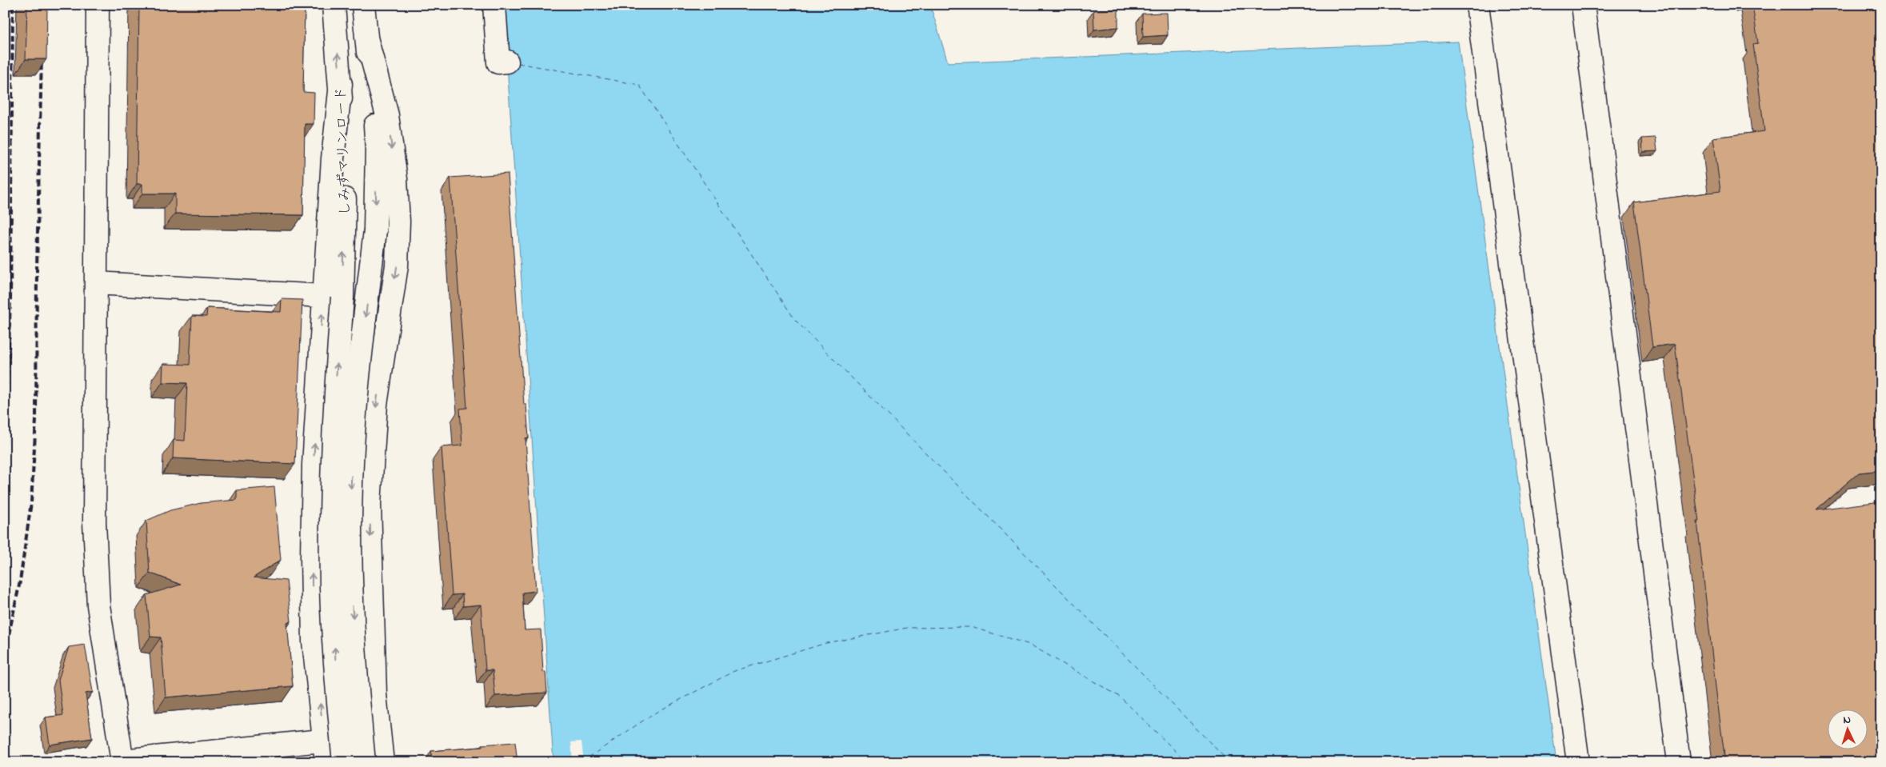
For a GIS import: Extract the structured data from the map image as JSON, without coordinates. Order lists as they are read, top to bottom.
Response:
{
  "streets": {
    "street": ["しみずマリンロード"]
  },
  "north": "top"
}
